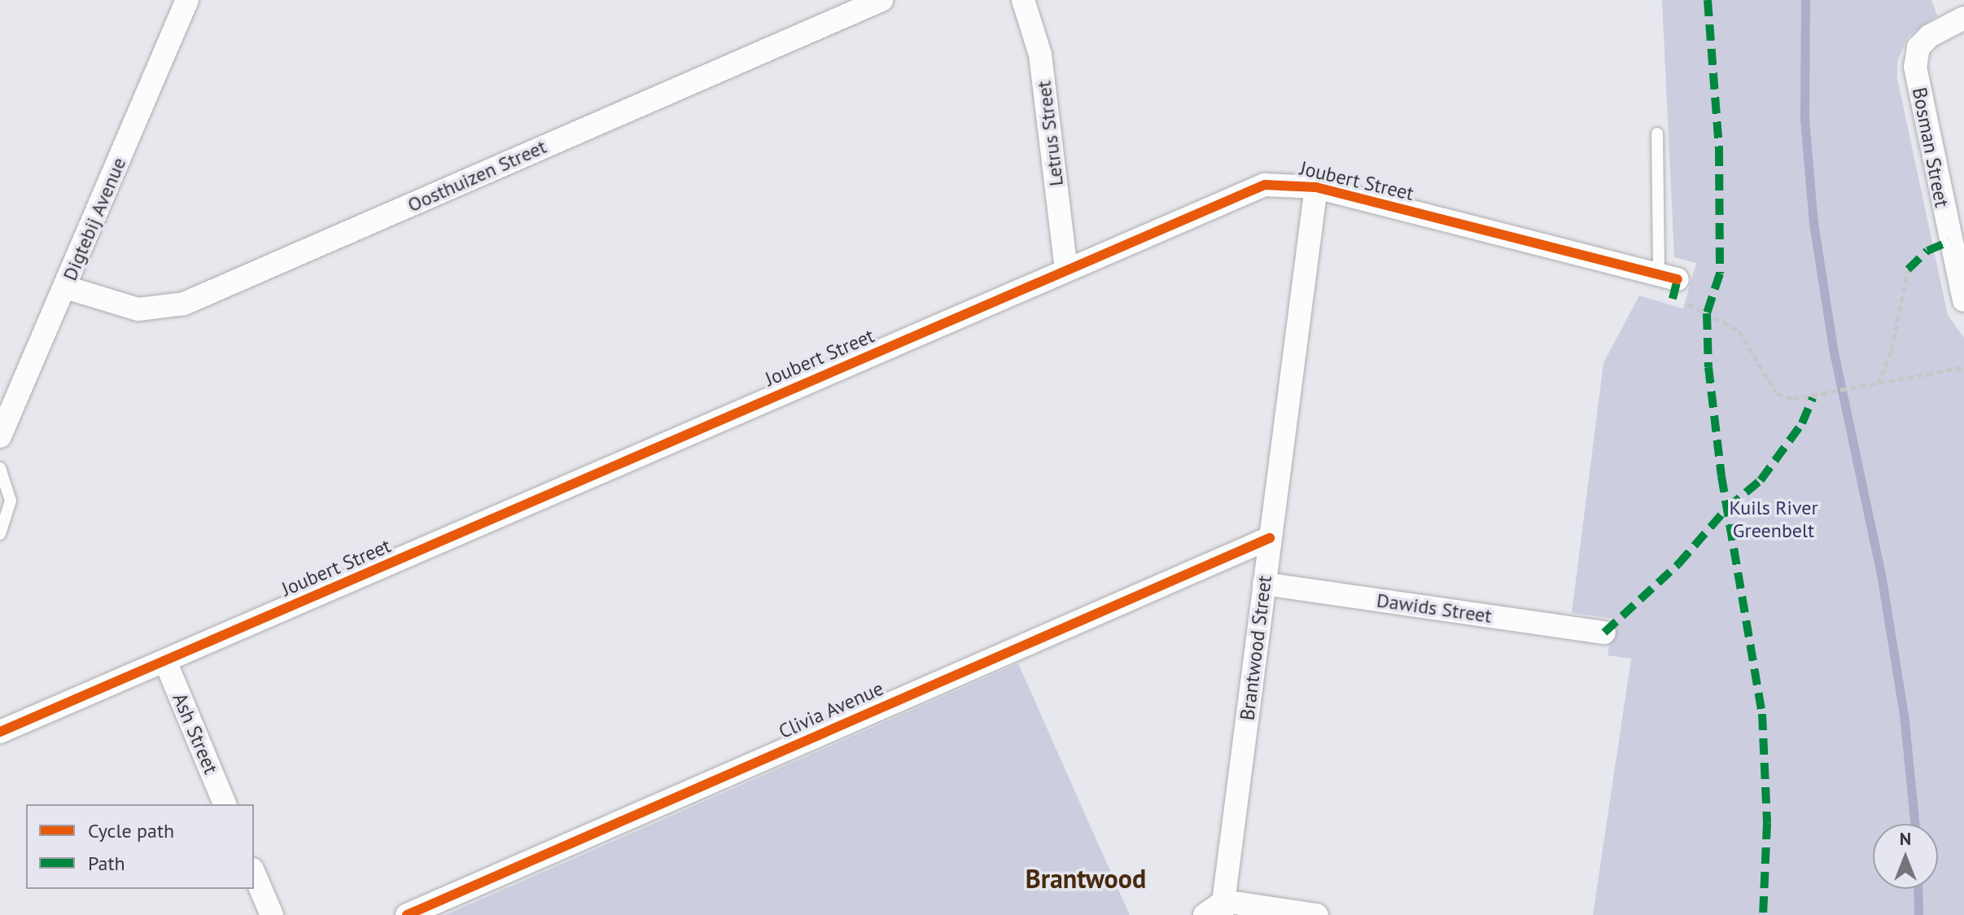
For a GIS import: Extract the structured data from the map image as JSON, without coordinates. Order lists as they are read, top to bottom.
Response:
{
  "streets": {
    "street": [
      "Letrus Street",
      "Bosman Street",
      "Oosthuizen Street",
      "Joubert Street",
      "Digtebij Avenue",
      "Dawids Street",
      "Brantwood Street",
      "Clivia Avenue",
      "Ash Street"
    ]
  },
  "crossings": [
    ["Letrus Street", "Joubert Street"],
    ["Oosthuizen Street", "Digtebij Avenue"],
    ["Joubert Street", "Brantwood Street"],
    ["Joubert Street", "Ash Street"],
    ["Dawids Street", "Brantwood Street"],
    ["Brantwood Street", "Clivia Avenue"]
  ],
  "districts": ["Brantwood"],
  "parks": ["Kuils River Greenbelt"],
  "legend": ["Cycle path", "Path"],
  "north": "top"
}
